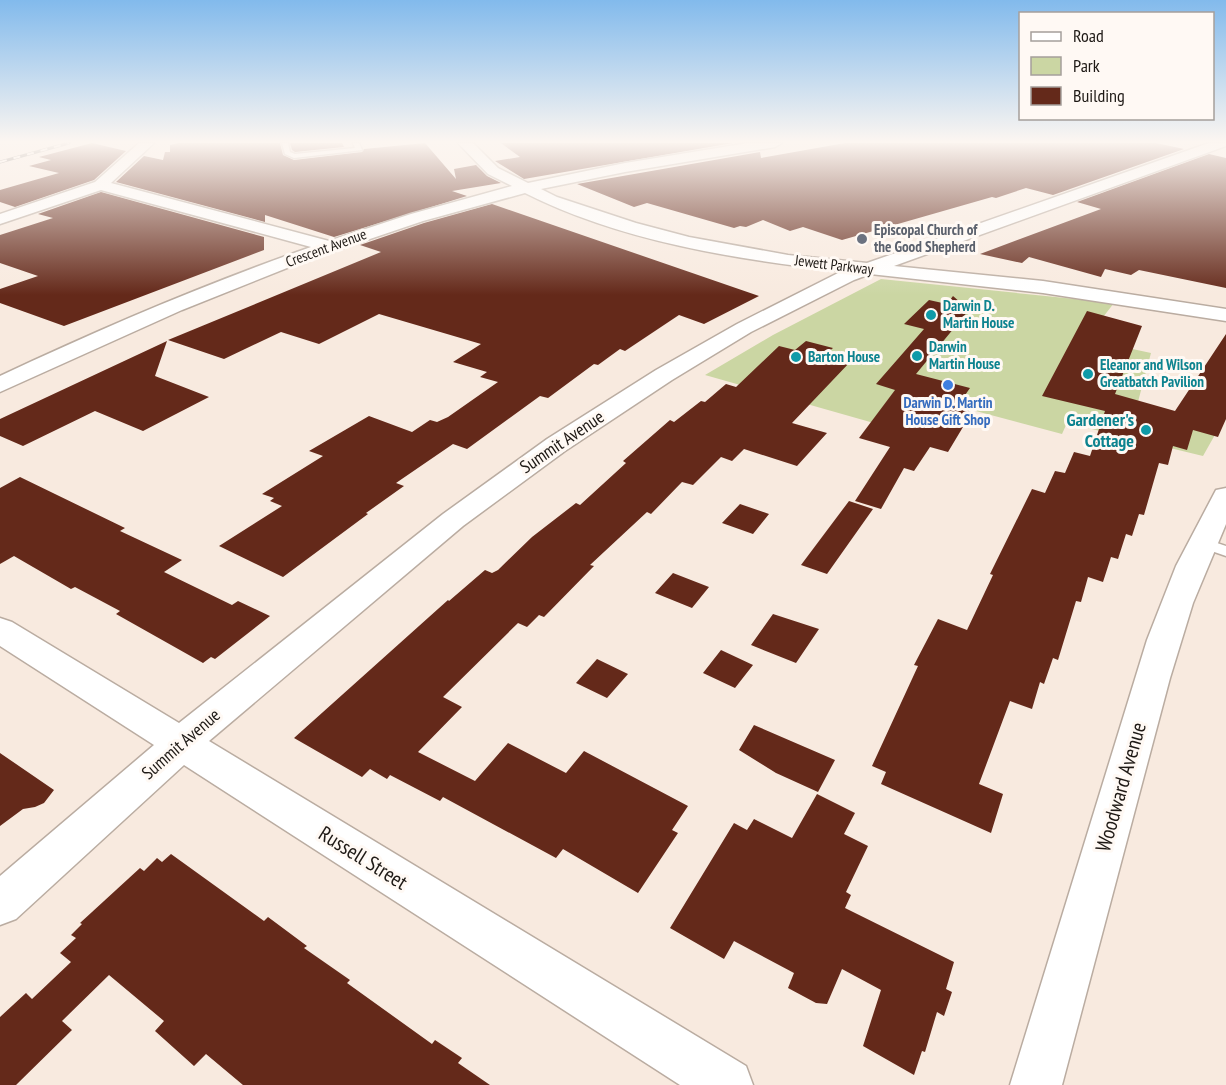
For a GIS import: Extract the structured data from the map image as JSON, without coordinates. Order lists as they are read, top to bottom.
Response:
{
  "streets": {
    "street": [
      "Crescent Avenue",
      "Jewett Parkway",
      "Summit Avenue",
      "Woodward Avenue",
      "Russell Street"
    ]
  },
  "crossings": [
    ["Jewett Parkway", "Summit Avenue"],
    ["Summit Avenue", "Russell Street"]
  ],
  "places": [
    "Episcopal Church of the Good Shepherd",
    "Darwin D. Martin House",
    "Darwin Martin House",
    "Barton House",
    "Eleanor and Wilson Greatbatch Pavilion",
    "Darwin D. Martin House Gift Shop",
    "Gardener's Cottage"
  ],
  "legend": ["Road", "Park", "Building"]
}
